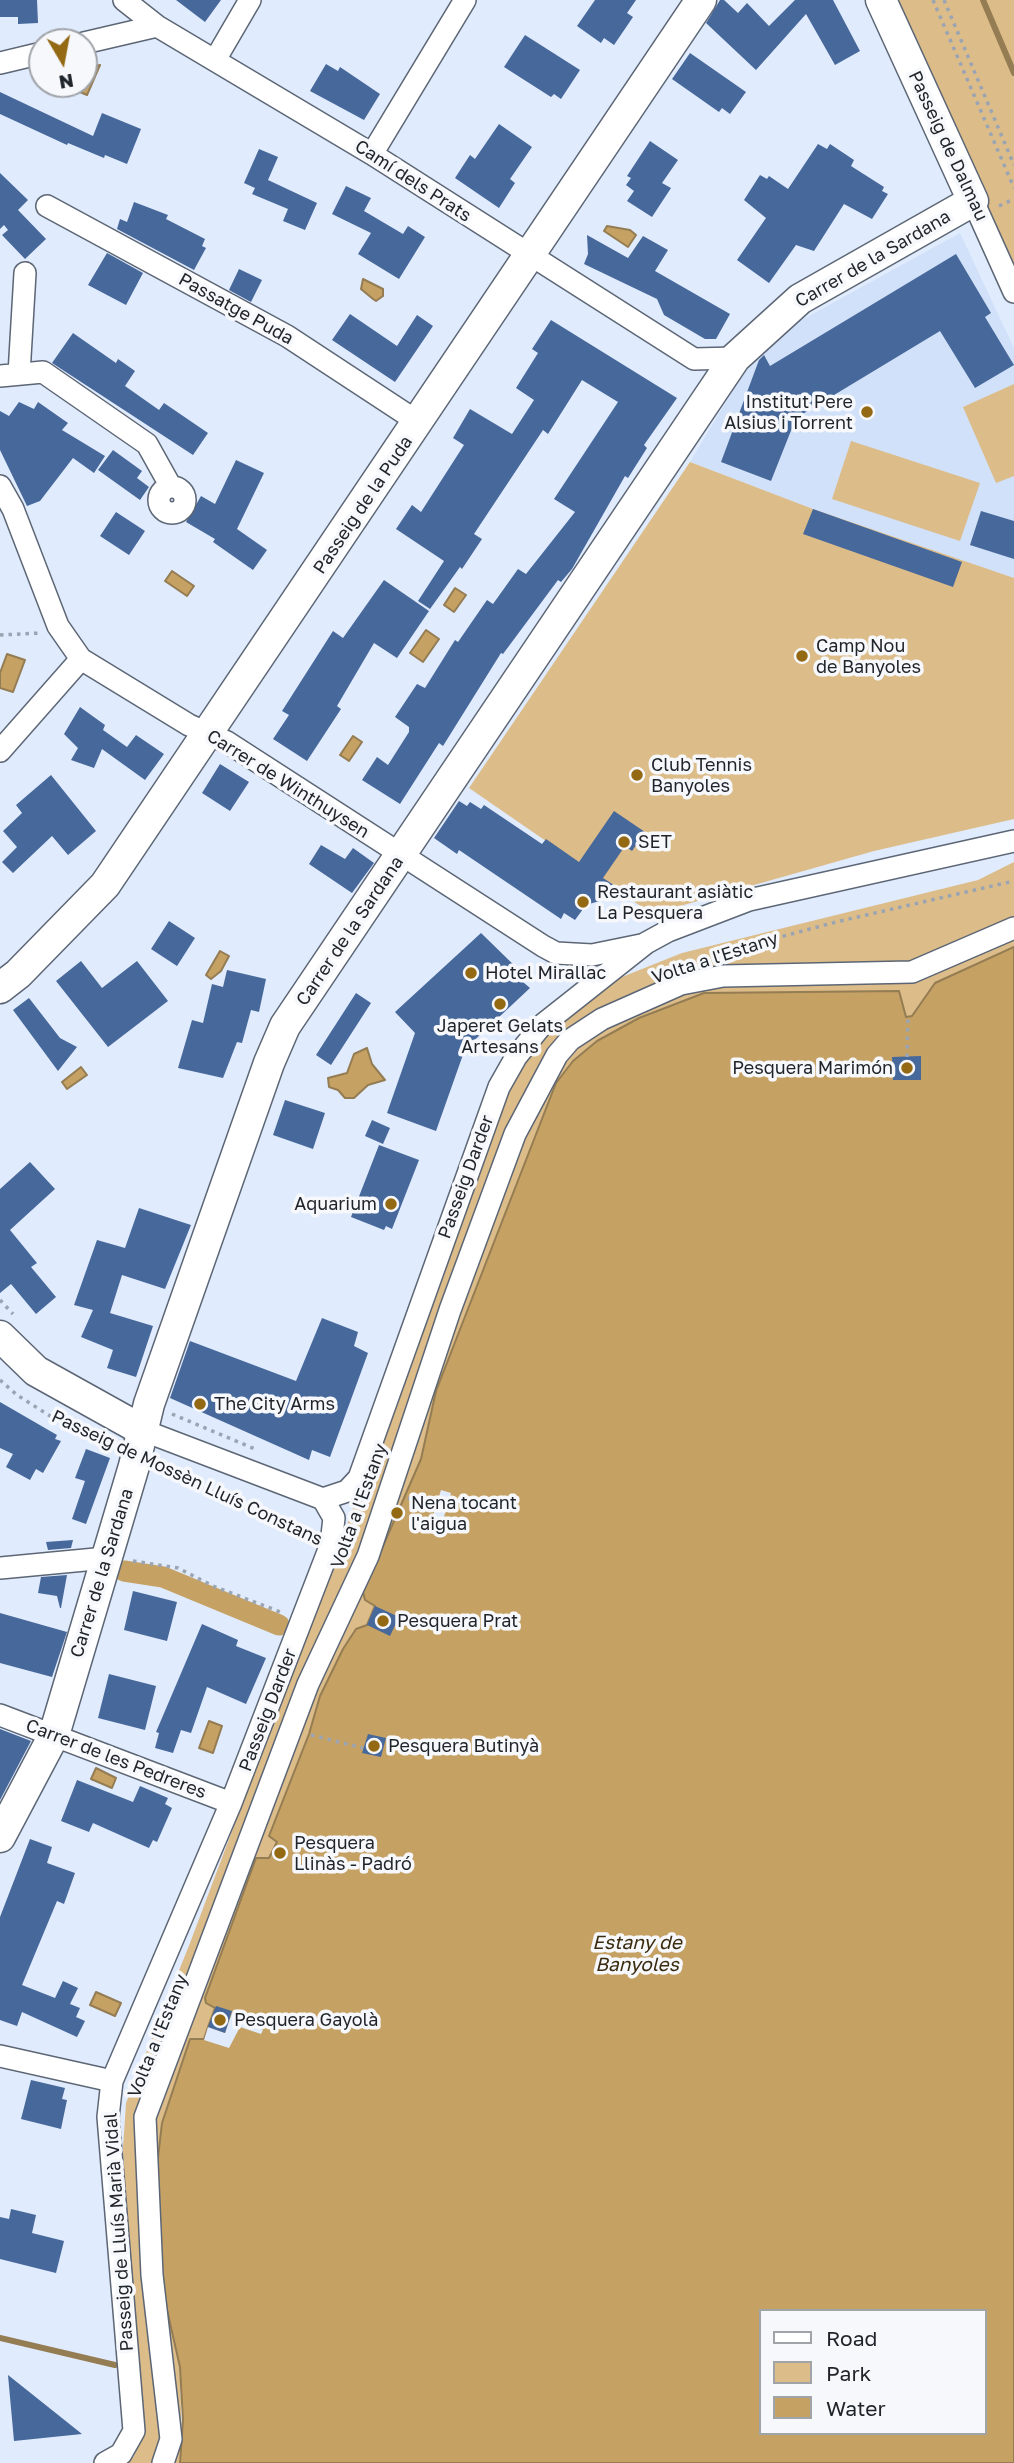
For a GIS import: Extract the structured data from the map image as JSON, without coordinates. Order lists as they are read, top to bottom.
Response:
{
  "streets": {
    "main road": [
      "Passeig de Dalmau",
      "Carrer de la Sardana",
      "Passeig de la Puda",
      "Passeig de Mossèn Lluís Constans"
    ],
    "street": [
      "Camí dels Prats",
      "Passatge Puda",
      "Carrer de Winthuysen",
      "Volta a l'Estany",
      "Passeig Darder",
      "Carrer de les Pedreres",
      "Passeig de Lluís Marià Vidal"
    ]
  },
  "crossings": [
    ["Passeig de Dalmau", "Carrer de la Sardana"],
    ["Camí dels Prats", "Carrer de la Sardana"],
    ["Camí dels Prats", "Passeig de la Puda"],
    ["Carrer de la Sardana", "Carrer de Winthuysen"],
    ["Carrer de la Sardana", "Passeig de Mossèn Lluís Constans"],
    ["Carrer de la Sardana", "Carrer de les Pedreres"],
    ["Passatge Puda", "Passeig de la Puda"],
    ["Passeig de la Puda", "Carrer de Winthuysen"],
    ["Carrer de Winthuysen", "Passeig Darder"],
    ["Volta a l'Estany", "Passeig Darder"],
    ["Passeig Darder", "Passeig de Mossèn Lluís Constans"],
    ["Passeig Darder", "Carrer de les Pedreres"],
    ["Passeig Darder", "Passeig de Lluís Marià Vidal"],
    ["Carrer de les Pedreres", "Passeig de Lluís Marià Vidal"]
  ],
  "water": ["Estany de Banyoles"],
  "places": [
    "Institut Pere Alsius i Torrent",
    "Camp Nou de Banyoles",
    "Club Tennis Banyoles",
    "SET",
    "Restaurant asiàtic La Pesquera",
    "Hotel Mirallac",
    "Japeret Gelats Artesans",
    "Pesquera Marimón",
    "Aquarium",
    "The City Arms",
    "Nena tocant l'aigua",
    "Pesquera Prat",
    "Pesquera Butinyà",
    "Pesquera Llinàs - Padró",
    "Pesquera Gayolà"
  ],
  "legend": ["Road", "Park", "Water"],
  "north": "bottom"
}
